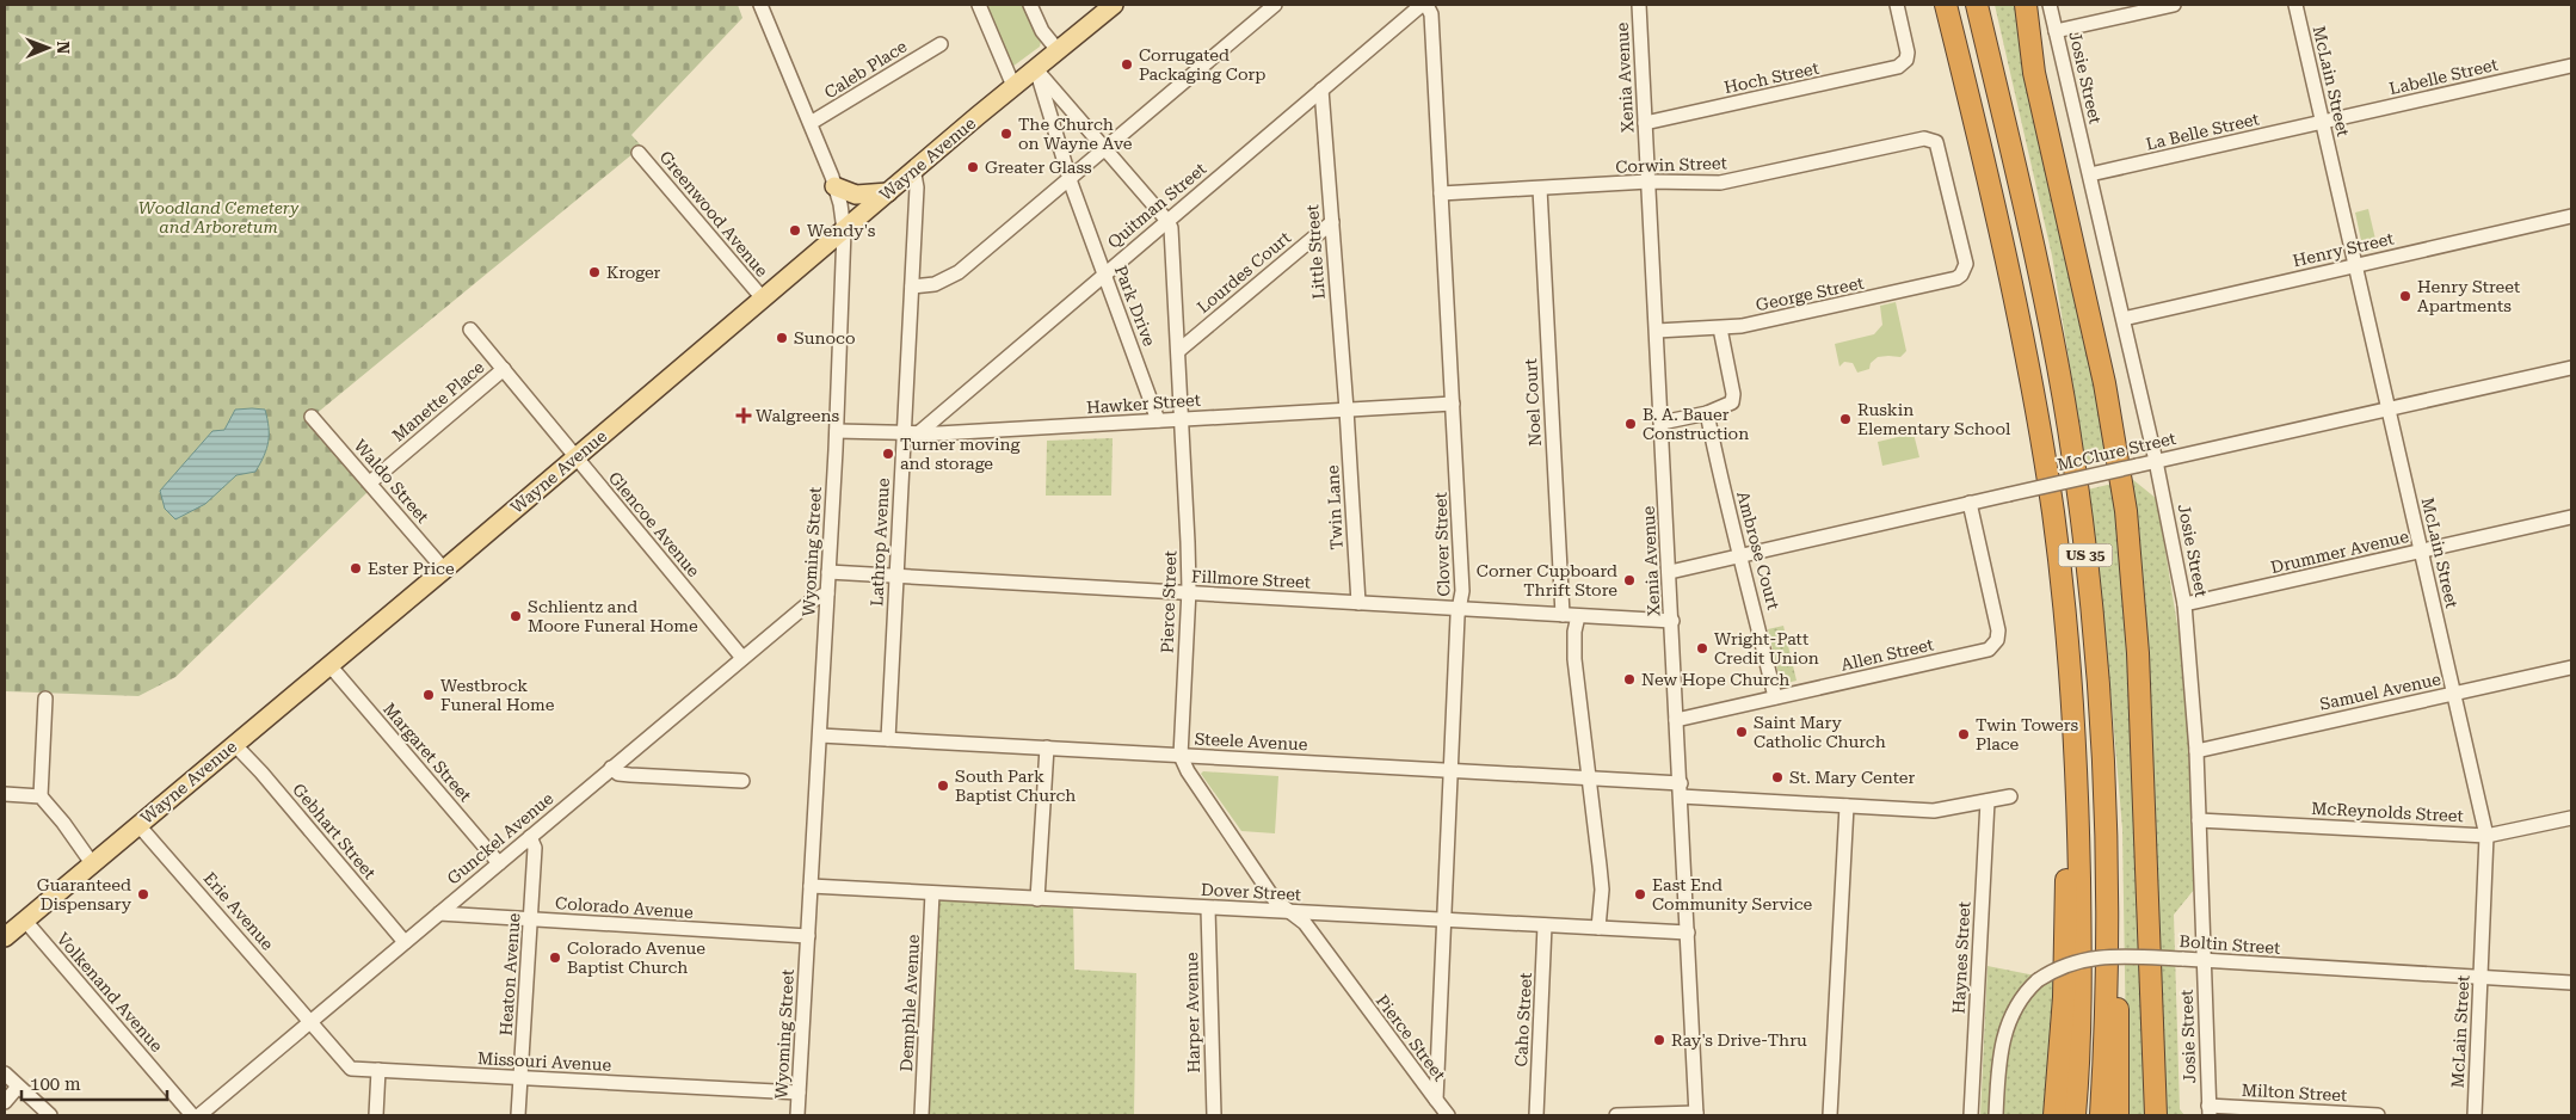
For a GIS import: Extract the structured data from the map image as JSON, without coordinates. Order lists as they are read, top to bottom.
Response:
{
  "streets": {
    "highway": ["US 35"],
    "main road": ["Wayne Avenue"],
    "street": [
      "Caleb Place",
      "Labelle Street",
      "Xenia Avenue",
      "Hoch Street",
      "Josie Street",
      "McLain Street",
      "La Belle Street",
      "Corwin Street",
      "Quitman Street",
      "Greenwood Avenue",
      "Henry Street",
      "Little Street",
      "Lourdes Court",
      "George Street",
      "Park Drive",
      "Manette Place",
      "Noel Court",
      "Hawker Street",
      "McClure Street",
      "Waldo Street",
      "Twin Lane",
      "Glencoe Avenue",
      "Lathrop Avenue",
      "Clover Street",
      "Ambrose Court",
      "Wyoming Street",
      "Drummer Avenue",
      "Fillmore Street",
      "Pierce Street",
      "Allen Street",
      "Samuel Avenue",
      "Steele Avenue",
      "Margaret Street",
      "McReynolds Street",
      "Gebhart Street",
      "Gunckel Avenue",
      "Dover Street",
      "Colorado Avenue",
      "Erie Avenue",
      "Boltin Street",
      "Haynes Street",
      "Heaton Avenue",
      "Volkenand Avenue",
      "Demphle Avenue",
      "Harper Avenue",
      "Caho Street",
      "Missouri Avenue",
      "Milton Street"
    ]
  },
  "crossings": [
    ["Caleb Place", "Wyoming Street"],
    ["Labelle Street", "McLain Street"],
    ["Labelle Street", "La Belle Street"],
    ["Xenia Avenue", "Hoch Street"],
    ["Xenia Avenue", "Corwin Street"],
    ["Xenia Avenue", "George Street"],
    ["Xenia Avenue", "McClure Street"],
    ["Xenia Avenue", "Fillmore Street"],
    ["Xenia Avenue", "Allen Street"],
    ["Xenia Avenue", "Steele Avenue"],
    ["Xenia Avenue", "Dover Street"],
    ["Josie Street", "La Belle Street"],
    ["Josie Street", "Henry Street"],
    ["Josie Street", "McClure Street"],
    ["Josie Street", "Drummer Avenue"],
    ["Josie Street", "Samuel Avenue"],
    ["Josie Street", "McReynolds Street"],
    ["Josie Street", "Boltin Street"],
    ["Josie Street", "Milton Street"],
    ["McLain Street", "La Belle Street"],
    ["McLain Street", "Henry Street"],
    ["McLain Street", "McClure Street"],
    ["McLain Street", "Drummer Avenue"],
    ["McLain Street", "Samuel Avenue"],
    ["McLain Street", "McReynolds Street"],
    ["McLain Street", "Boltin Street"],
    ["Wayne Avenue", "Greenwood Avenue"],
    ["Wayne Avenue", "Park Drive"],
    ["Wayne Avenue", "Waldo Street"],
    ["Wayne Avenue", "Glencoe Avenue"],
    ["Wayne Avenue", "Lathrop Avenue"],
    ["Wayne Avenue", "Wyoming Street"],
    ["Wayne Avenue", "Margaret Street"],
    ["Wayne Avenue", "Gebhart Street"],
    ["Wayne Avenue", "Erie Avenue"],
    ["Wayne Avenue", "Volkenand Avenue"],
    ["Corwin Street", "George Street"],
    ["Corwin Street", "Noel Court"],
    ["Corwin Street", "Clover Street"],
    ["Quitman Street", "Little Street"],
    ["Quitman Street", "Park Drive"],
    ["Quitman Street", "Hawker Street"],
    ["Quitman Street", "Lathrop Avenue"],
    ["Quitman Street", "Pierce Street"],
    ["Little Street", "Lourdes Court"],
    ["Little Street", "Hawker Street"],
    ["Little Street", "Twin Lane"],
    ["Lourdes Court", "Pierce Street"],
    ["Park Drive", "Hawker Street"],
    ["Manette Place", "Waldo Street"],
    ["Manette Place", "Glencoe Avenue"],
    ["Noel Court", "Fillmore Street"],
    ["Hawker Street", "Twin Lane"],
    ["Hawker Street", "Lathrop Avenue"],
    ["Hawker Street", "Clover Street"],
    ["Hawker Street", "Wyoming Street"],
    ["Hawker Street", "Pierce Street"],
    ["McClure Street", "Ambrose Court"],
    ["McClure Street", "Allen Street"],
    ["Twin Lane", "Fillmore Street"],
    ["Glencoe Avenue", "Gunckel Avenue"],
    ["Lathrop Avenue", "Fillmore Street"],
    ["Lathrop Avenue", "Steele Avenue"],
    ["Clover Street", "Fillmore Street"],
    ["Clover Street", "Pierce Street"],
    ["Clover Street", "Steele Avenue"],
    ["Clover Street", "Dover Street"],
    ["Ambrose Court", "Allen Street"],
    ["Wyoming Street", "Fillmore Street"],
    ["Wyoming Street", "Steele Avenue"],
    ["Wyoming Street", "Gunckel Avenue"],
    ["Wyoming Street", "Dover Street"],
    ["Wyoming Street", "Colorado Avenue"],
    ["Wyoming Street", "Missouri Avenue"],
    ["Fillmore Street", "Pierce Street"],
    ["Pierce Street", "Steele Avenue"],
    ["Pierce Street", "Dover Street"],
    ["Steele Avenue", "Haynes Street"],
    ["Margaret Street", "Gunckel Avenue"],
    ["Gebhart Street", "Gunckel Avenue"],
    ["Gunckel Avenue", "Colorado Avenue"],
    ["Gunckel Avenue", "Erie Avenue"],
    ["Gunckel Avenue", "Heaton Avenue"],
    ["Gunckel Avenue", "Missouri Avenue"],
    ["Dover Street", "Demphle Avenue"],
    ["Dover Street", "Harper Avenue"],
    ["Dover Street", "Caho Street"],
    ["Colorado Avenue", "Heaton Avenue"],
    ["Erie Avenue", "Missouri Avenue"],
    ["Heaton Avenue", "Missouri Avenue"]
  ],
  "parks": ["Woodland Cemetery and Arboretum"],
  "places": {
    "other": [
      "Corrugated Packaging Corp",
      "The Church on Wayne Ave",
      "Greater Glass",
      "Wendy's",
      "Kroger",
      "Henry Street Apartments",
      "Sunoco",
      "Ruskin Elementary School",
      "B. A. Bauer Construction",
      "Turner moving and storage",
      "Ester Price",
      "Corner Cupboard Thrift Store",
      "Schlientz and Moore Funeral Home",
      "Wright-Patt Credit Union",
      "New Hope Church",
      "Westbrock Funeral Home",
      "Saint Mary Catholic Church",
      "Twin Towers Place",
      "St. Mary Center",
      "South Park Baptist Church",
      "Guaranteed Dispensary",
      "East End Community Service",
      "Colorado Avenue Baptist Church",
      "Ray's Drive-Thru"
    ],
    "health": ["Walgreens"]
  },
  "scale_bar": "100 m",
  "north": "right"
}
